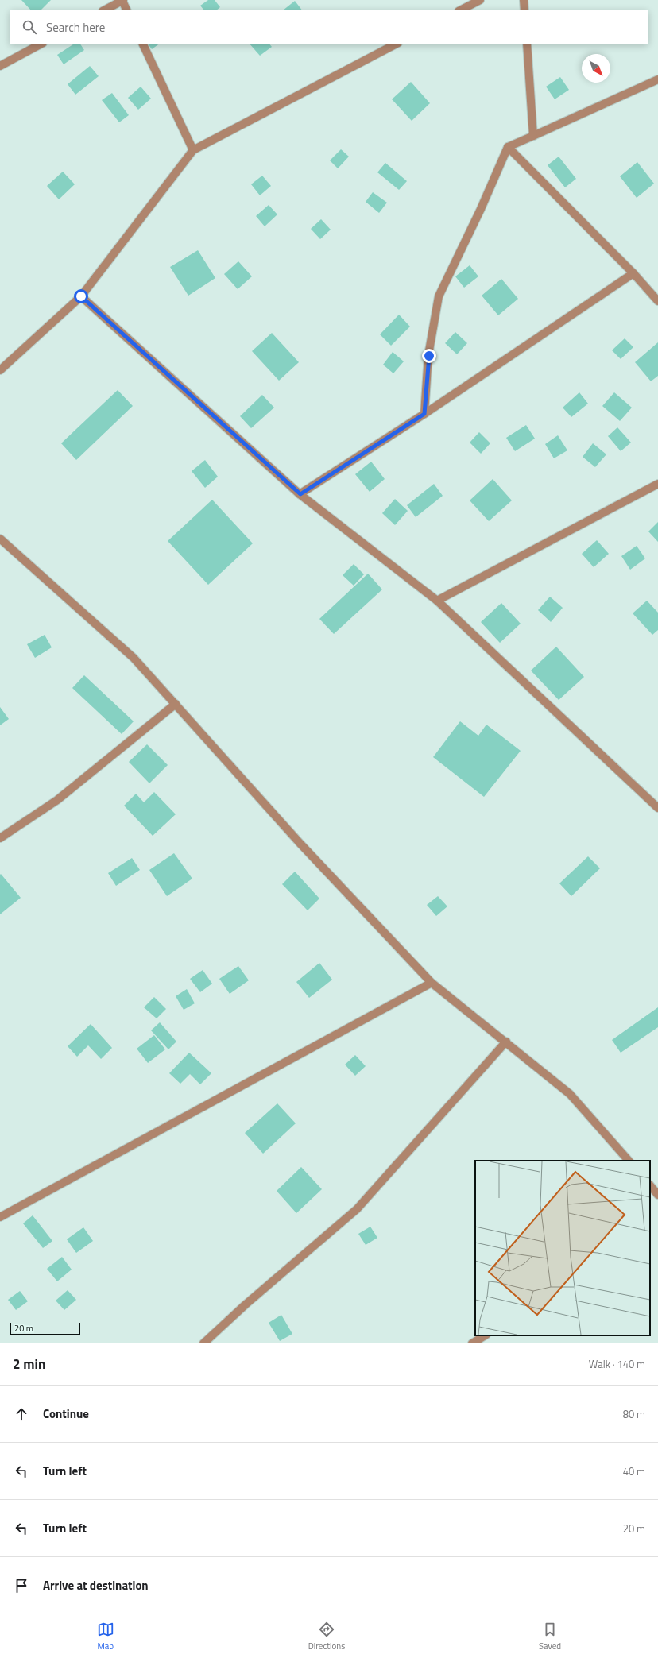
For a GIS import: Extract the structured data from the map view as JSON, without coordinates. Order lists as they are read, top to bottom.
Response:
{
  "scale_bar": "20 m",
  "north": "bottom right",
  "page": {
    "search": "Search here",
    "scale": "20 m",
    "heading": ["2 min", "Walk · 140 m"],
    "list": [
      ["Continue", "80 m"],
      ["Turn left", "40 m"],
      ["Turn left", "20 m"],
      "Arrive at destination"
    ],
    "nav": ["Map", "Directions", "Saved"]
  }
}
